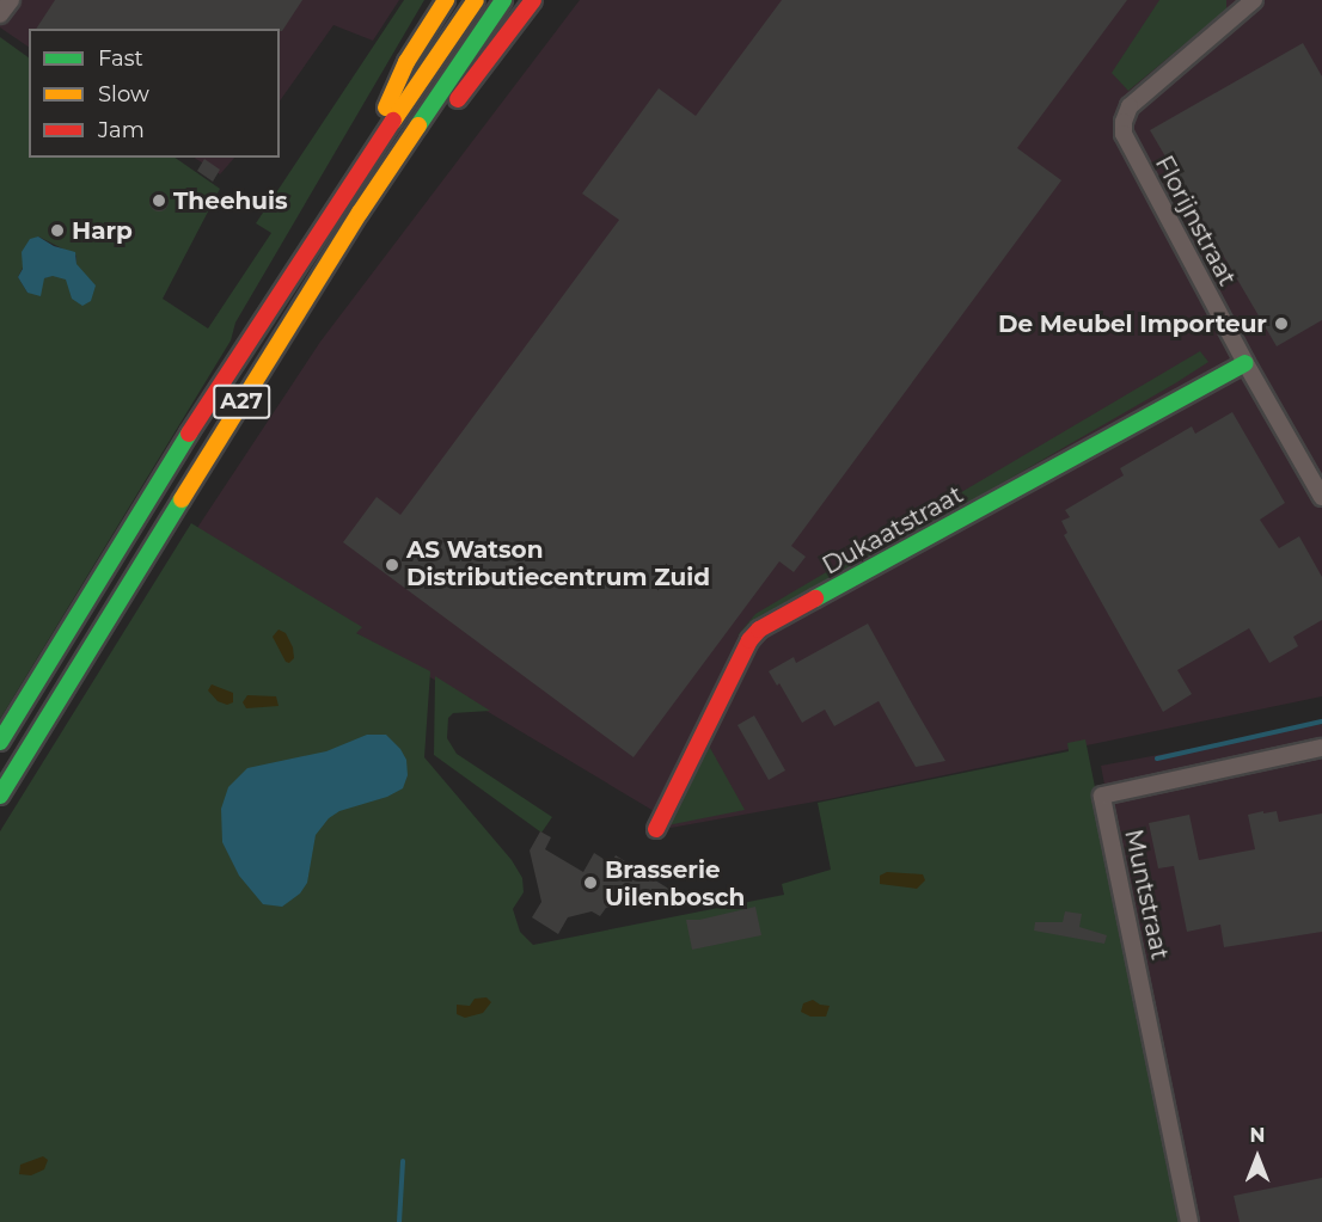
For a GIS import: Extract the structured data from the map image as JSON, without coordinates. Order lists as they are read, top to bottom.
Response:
{
  "streets": {
    "main road": ["A27", "Dukaatstraat"],
    "street": ["Florijnstraat", "Muntstraat"]
  },
  "crossings": [
    ["Florijnstraat", "Dukaatstraat"]
  ],
  "places": [
    "Theehuis",
    "Harp",
    "De Meubel Importeur",
    "AS Watson Distributiecentrum Zuid",
    "Brasserie Uilenbosch"
  ],
  "legend": ["Fast", "Slow", "Jam"],
  "north": "top"
}
